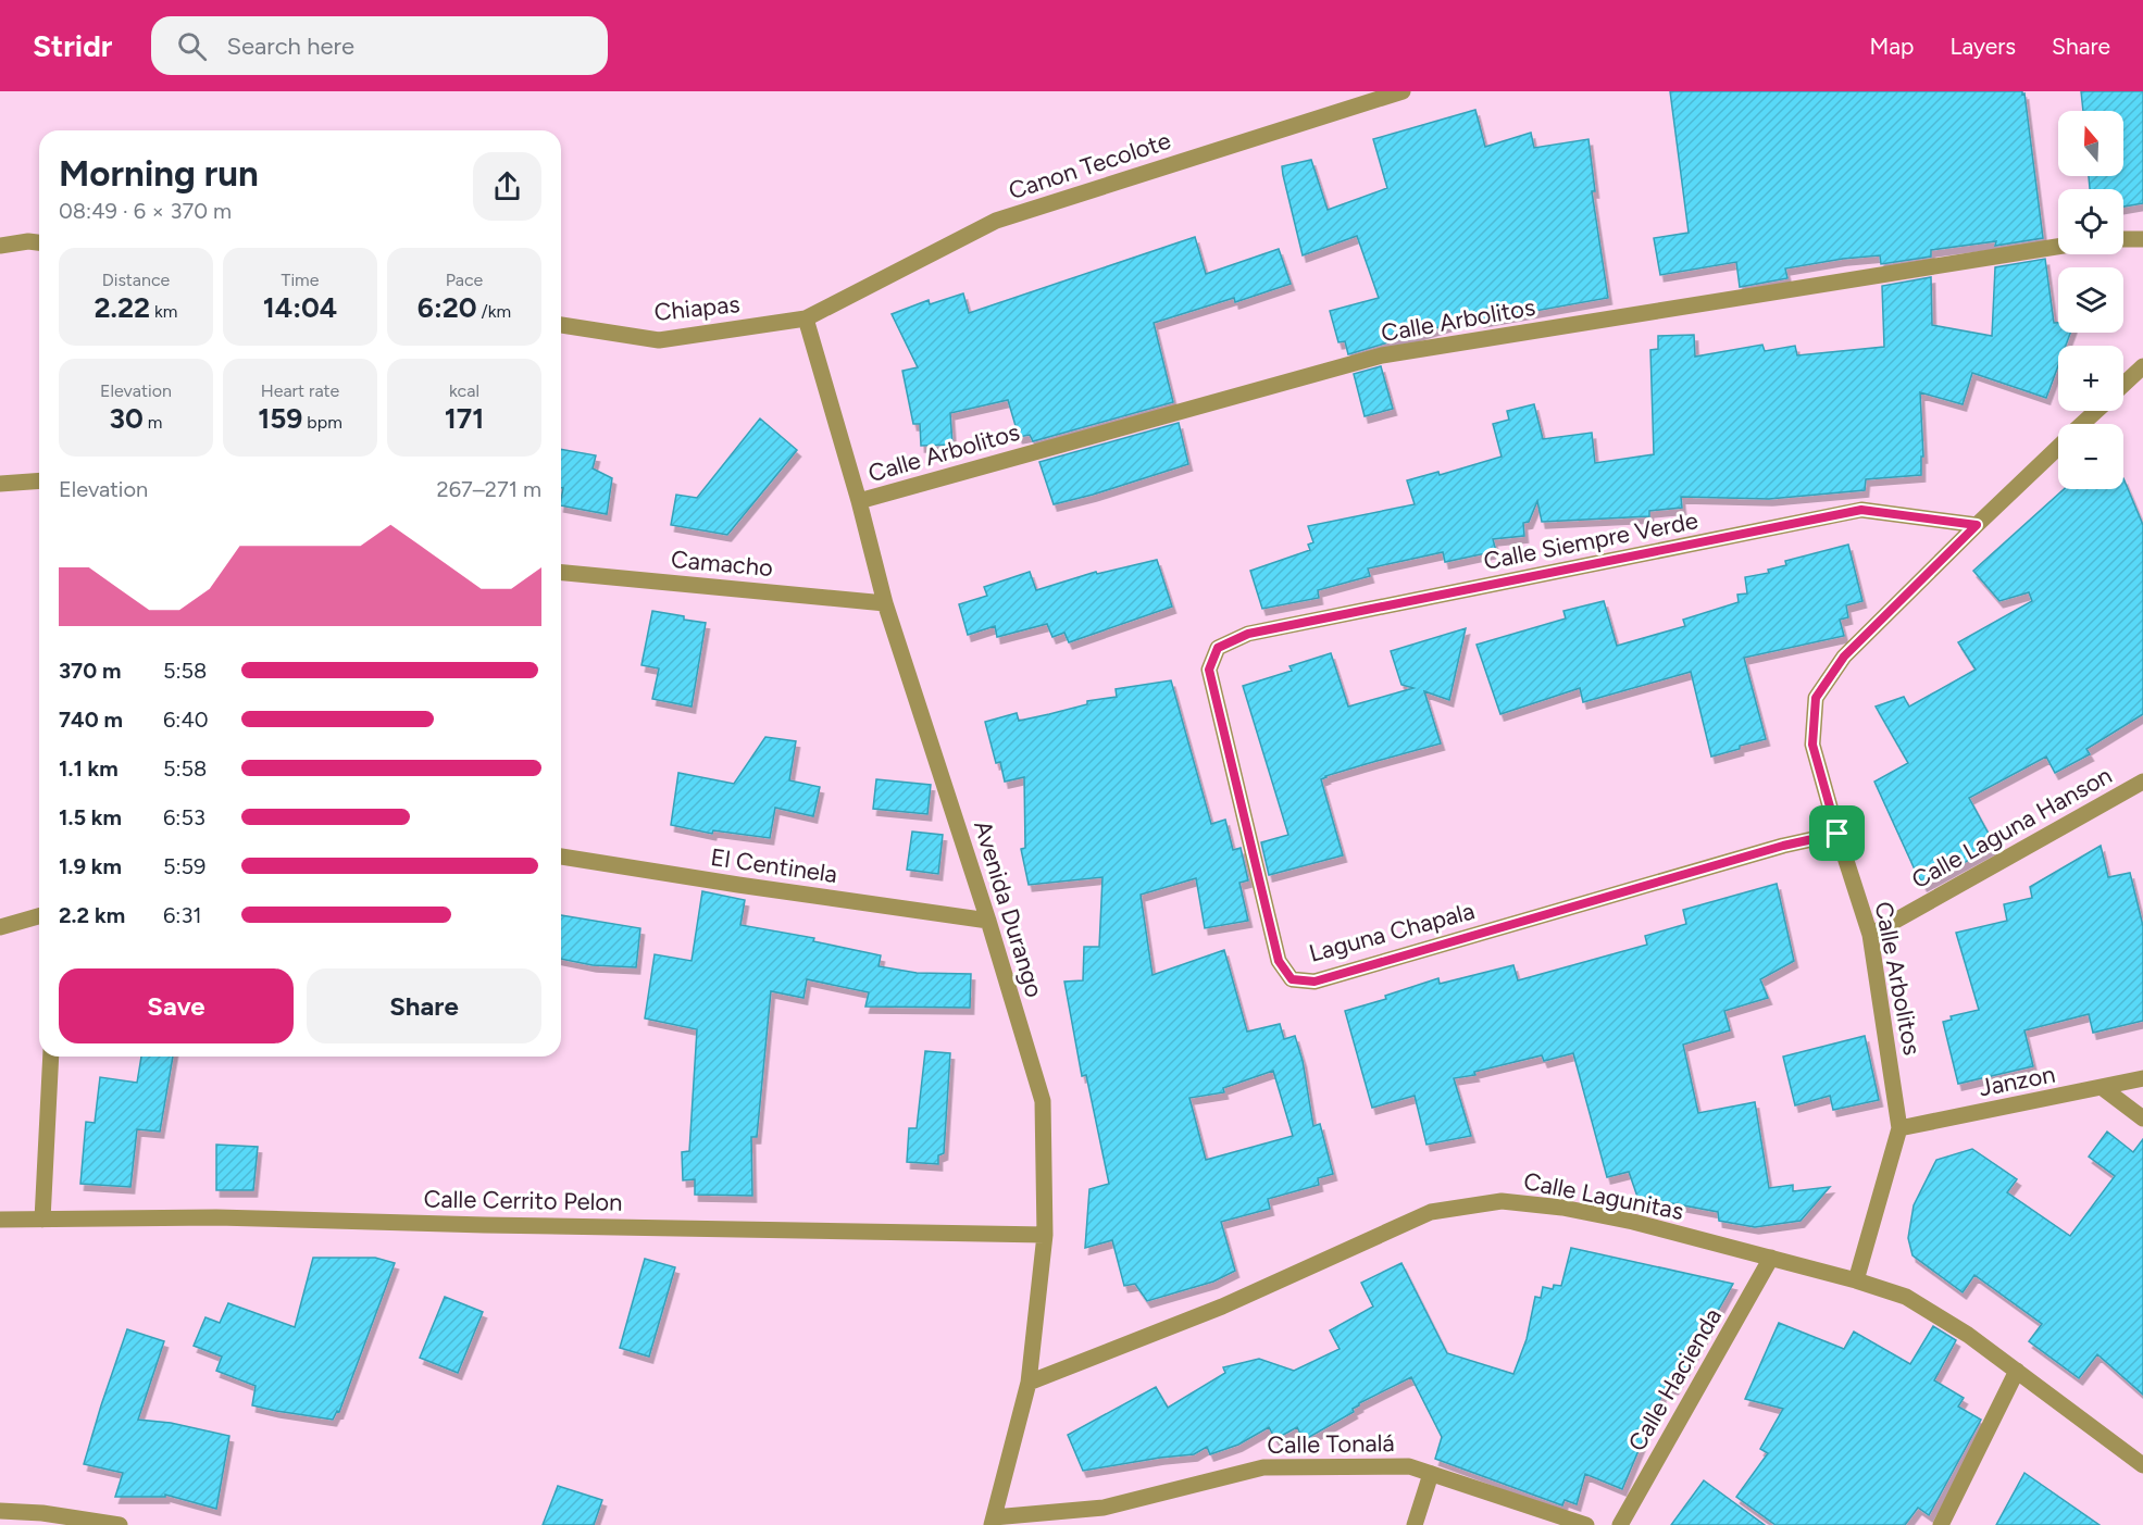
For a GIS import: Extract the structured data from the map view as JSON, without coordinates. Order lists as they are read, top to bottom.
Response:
{
  "streets": {
    "street": [
      "Canon Tecolote",
      "Chiapas",
      "Calle Arbolitos",
      "Calle Siempre Verde",
      "Camacho",
      "Calle Laguna Hanson",
      "El Centinela",
      "Avenida Durango",
      "Laguna Chapala",
      "Janzon",
      "Calle Lagunitas",
      "Calle Cerrito Pelon",
      "Calle Hacienda",
      "Calle Tonalá"
    ]
  },
  "crossings": [
    ["Canon Tecolote", "Chiapas"],
    ["Canon Tecolote", "Avenida Durango"],
    ["Chiapas", "Avenida Durango"],
    ["Calle Arbolitos", "Calle Siempre Verde"],
    ["Calle Arbolitos", "Calle Laguna Hanson"],
    ["Calle Arbolitos", "Avenida Durango"],
    ["Calle Arbolitos", "Laguna Chapala"],
    ["Calle Arbolitos", "Janzon"],
    ["Calle Arbolitos", "Calle Lagunitas"],
    ["Calle Siempre Verde", "Laguna Chapala"],
    ["Camacho", "Avenida Durango"],
    ["El Centinela", "Avenida Durango"],
    ["Avenida Durango", "Calle Lagunitas"],
    ["Avenida Durango", "Calle Cerrito Pelon"],
    ["Avenida Durango", "Calle Tonalá"],
    ["Calle Lagunitas", "Calle Hacienda"]
  ],
  "north": "top",
  "page": {
    "header": "Stridr",
    "search": "Search here",
    "nav": ["Map", "Layers", "Share"],
    "map_buttons": ["+", "−"],
    "heading": ["Morning run", "08:49 · 6 × 370 m"],
    "stats": [
      ["Distance", "2.22 km"],
      ["Time", "14:04"],
      ["Pace", "6:20 /km"],
      ["Elevation", "30 m"],
      ["Heart rate", "159 bpm"],
      ["kcal", "171"]
    ],
    "chart": ["Elevation", "267–271 m"],
    "list": [
      {
        "name": "370 m",
        "note": "5:58"
      },
      {
        "name": "740 m",
        "note": "6:40"
      },
      {
        "name": "1.1 km",
        "note": "5:58"
      },
      {
        "name": "1.5 km",
        "note": "6:53"
      },
      {
        "name": "1.9 km",
        "note": "5:59"
      },
      {
        "name": "2.2 km",
        "note": "6:31"
      }
    ],
    "buttons": ["Save", "Share"]
  }
}
